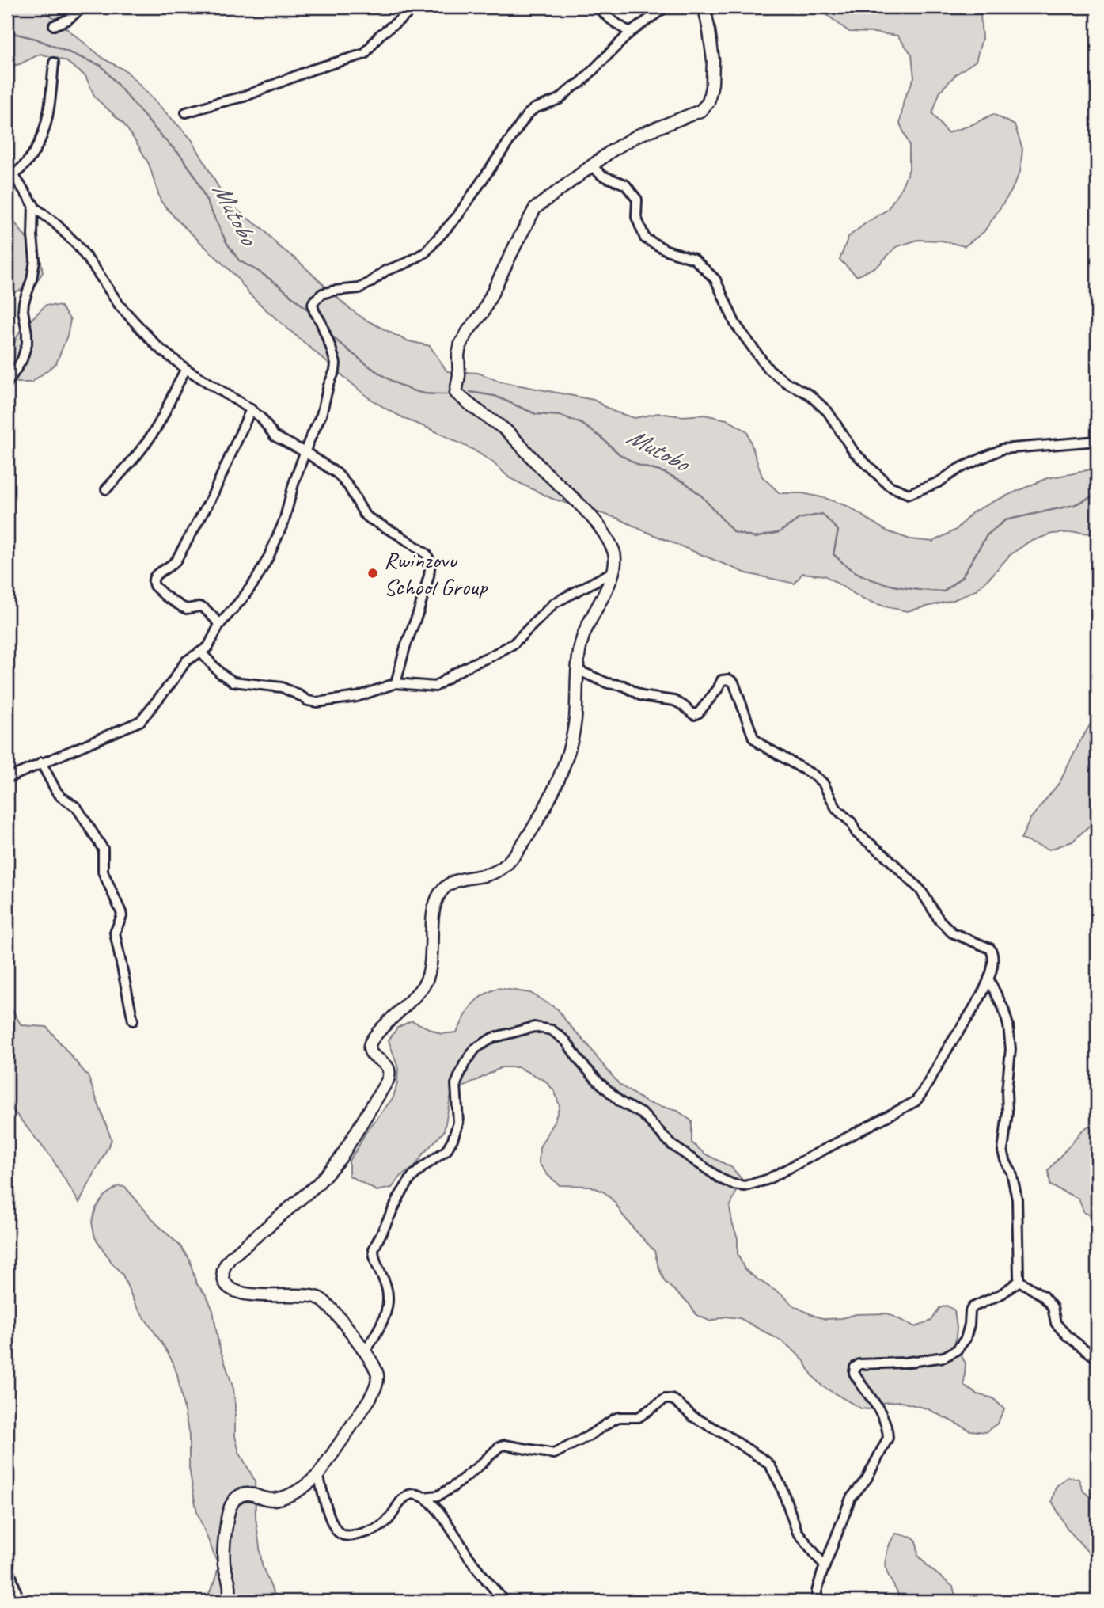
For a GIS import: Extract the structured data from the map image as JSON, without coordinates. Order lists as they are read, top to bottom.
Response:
{
  "water": ["Mutobo"],
  "places": ["Rwinzovu School Group"]
}
